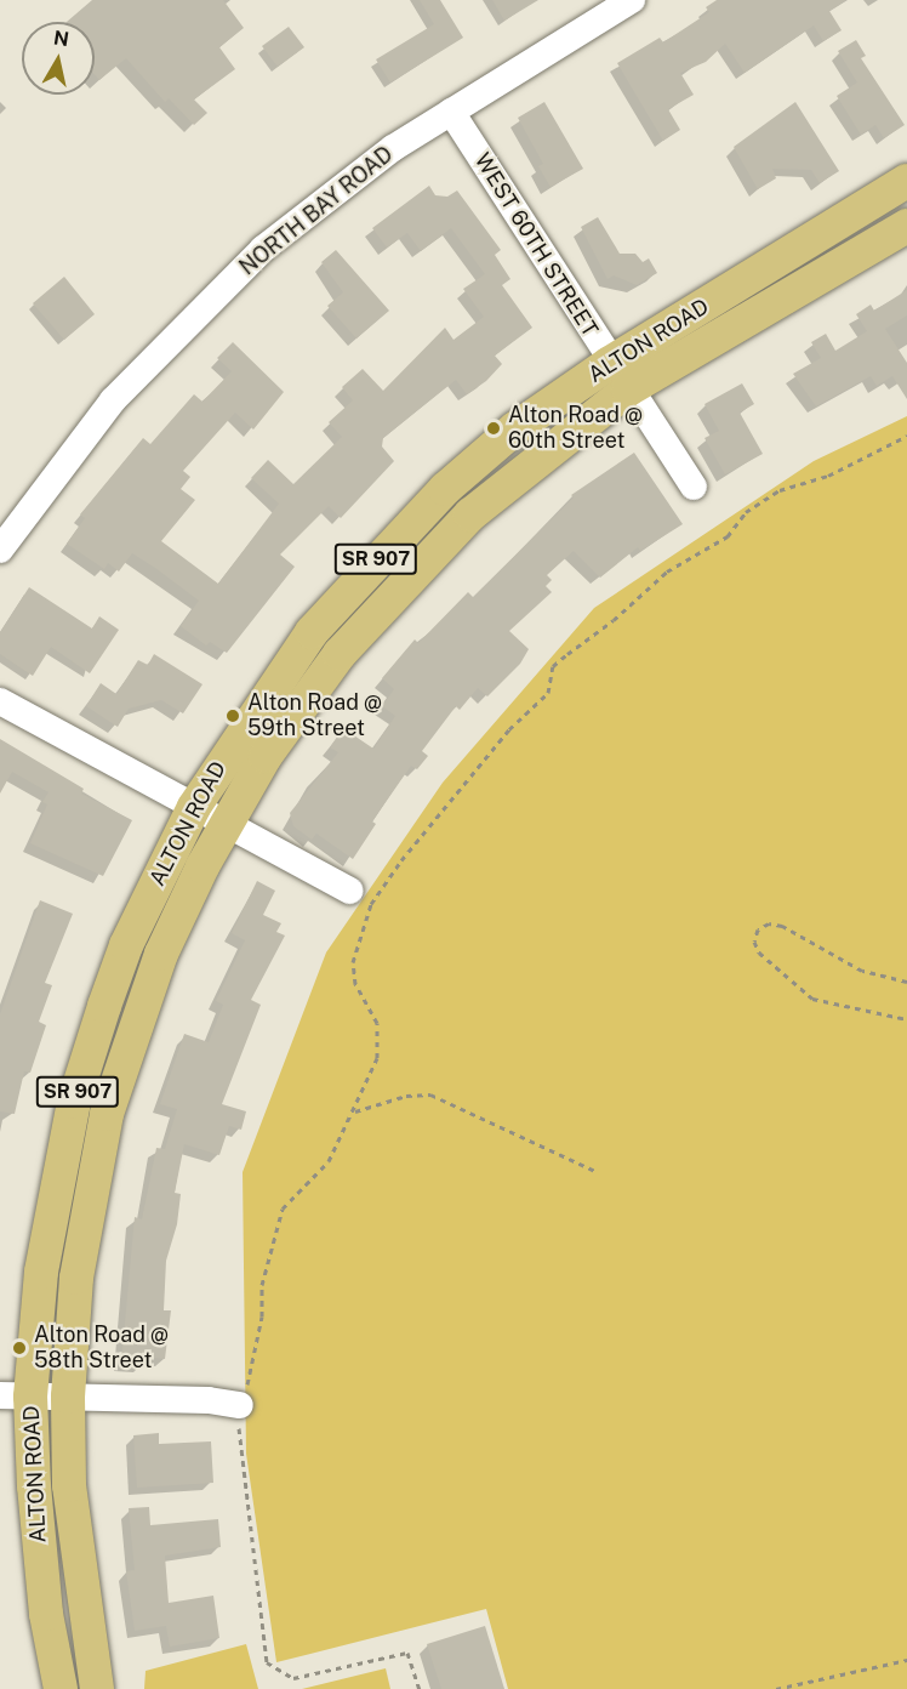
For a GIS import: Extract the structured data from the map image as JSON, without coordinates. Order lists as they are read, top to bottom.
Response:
{
  "streets": {
    "main road": ["ALTON ROAD", "SR 907"],
    "street": ["NORTH BAY ROAD", "WEST 60TH STREET"]
  },
  "crossings": [
    ["NORTH BAY ROAD", "WEST 60TH STREET"],
    ["WEST 60TH STREET", "ALTON ROAD"]
  ],
  "places": ["Alton Road @ 60th Street", "Alton Road @ 59th Street", "Alton Road @ 58th Street"],
  "north": "top"
}
